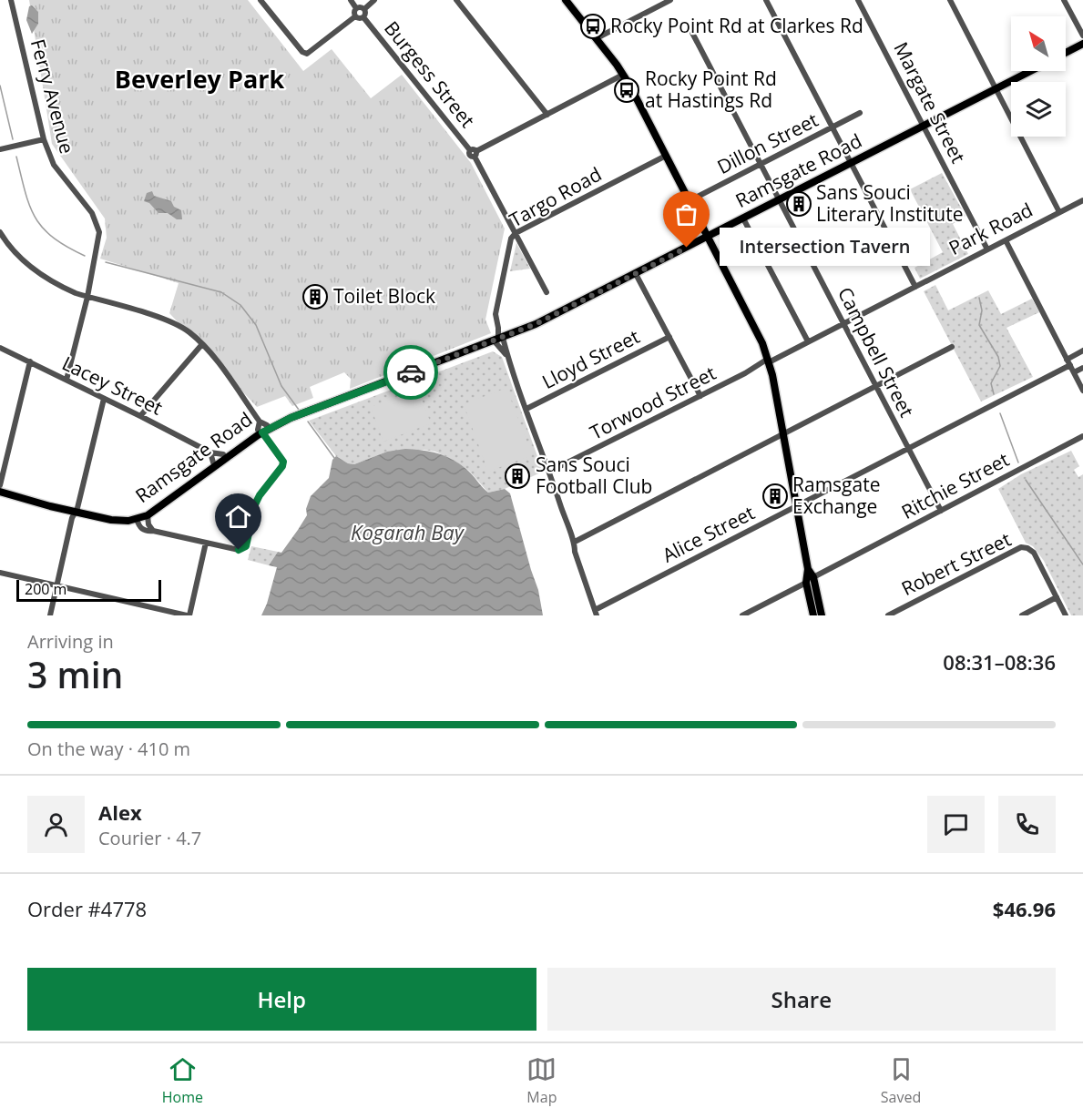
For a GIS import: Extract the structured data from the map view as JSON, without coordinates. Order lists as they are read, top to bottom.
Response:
{
  "streets": {
    "main road": ["Ramsgate Road"],
    "street": [
      "Burgess Street",
      "Ferry Avenue",
      "Margate Street",
      "Dillon Street",
      "Targo Road",
      "Park Road",
      "Campbell Street",
      "Lloyd Street",
      "Lacey Street",
      "Torwood Street",
      "Ritchie Street",
      "Alice Street",
      "Robert Street"
    ]
  },
  "crossings": [
    ["Burgess Street", "Targo Road"],
    ["Ferry Avenue", "Lacey Street"],
    ["Margate Street", "Ramsgate Road"],
    ["Margate Street", "Park Road"],
    ["Dillon Street", "Campbell Street"],
    ["Ramsgate Road", "Targo Road"],
    ["Ramsgate Road", "Campbell Street"],
    ["Ramsgate Road", "Lacey Street"],
    ["Park Road", "Campbell Street"],
    ["Park Road", "Torwood Street"],
    ["Campbell Street", "Ritchie Street"],
    ["Campbell Street", "Alice Street"]
  ],
  "districts": ["Beverley Park"],
  "water": ["Kogarah Bay"],
  "places": {
    "bus stop": ["Rocky Point Rd at Clarkes Rd", "Rocky Point Rd at Hastings Rd"],
    "building": [
      "Sans Souci Literary Institute",
      "Toilet Block",
      "Sans Souci Football Club",
      "Ramsgate Exchange"
    ],
    "other": ["Intersection Tavern"]
  },
  "scale_bar": "200 m",
  "north": "top left",
  "page": {
    "bubble": "Intersection Tavern",
    "scale": "200 m",
    "heading": ["3 min", "Arriving in", "08:31–08:36"],
    "panel": [
      "Alex",
      "Courier · 4.7",
      "Order #4778",
      "$46.96"
    ],
    "bar": "On the way · 410 m",
    "buttons": ["Help", "Share"],
    "tabs": ["Home", "Map", "Saved"]
  }
}
